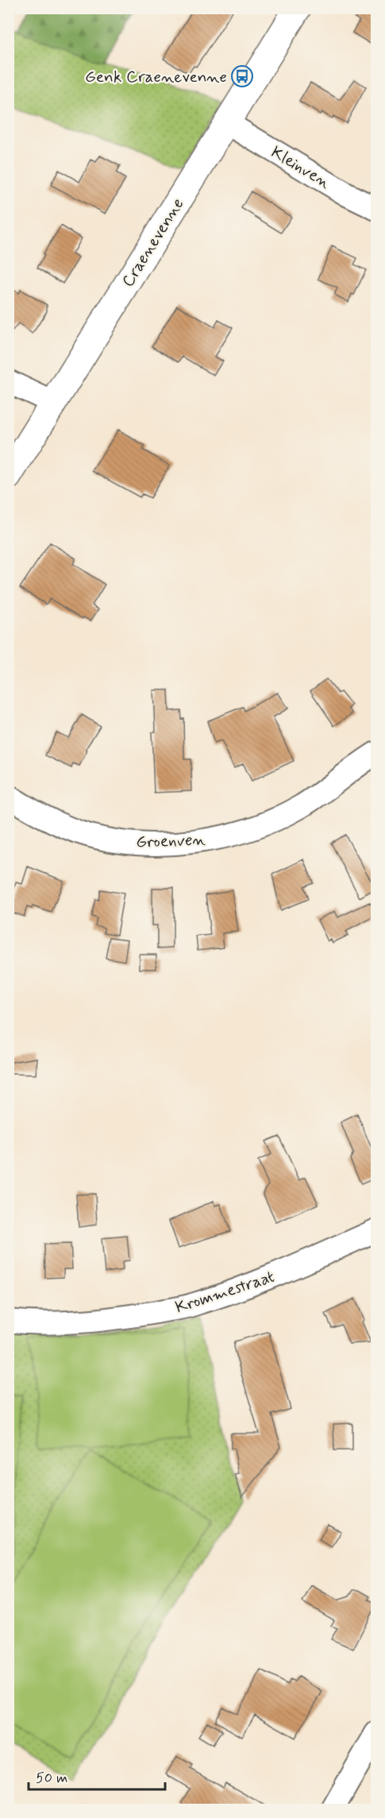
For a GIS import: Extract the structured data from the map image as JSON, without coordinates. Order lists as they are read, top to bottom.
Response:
{
  "streets": {
    "street": [
      "Kleinven",
      "Craenevenne",
      "Groenven",
      "Krommestraat"
    ]
  },
  "crossings": [
    ["Kleinven", "Craenevenne"]
  ],
  "places": {
    "bus stop": ["Genk Craenevenne"]
  },
  "scale_bar": "50 m"
}
